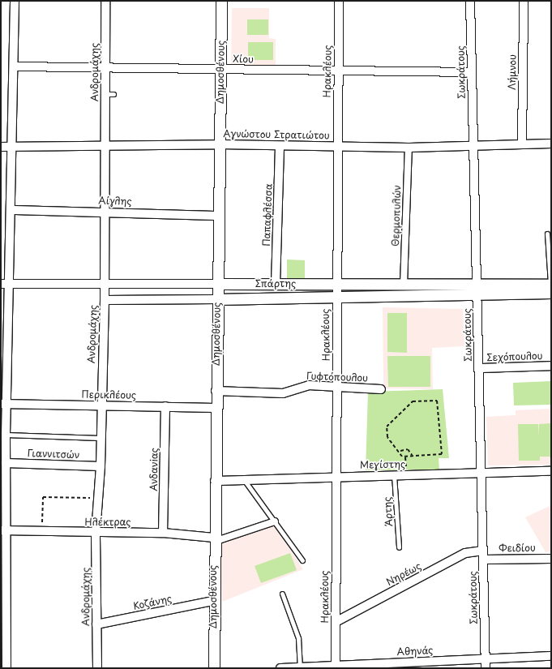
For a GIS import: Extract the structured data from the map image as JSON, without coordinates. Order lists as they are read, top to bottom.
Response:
{
  "streets": {
    "street": [
      "Χίου",
      "Ηρακλέους",
      "Ανδρομάχης",
      "Δημοσθένους",
      "Σωκράτους",
      "Λήμνου",
      "Αγνώστου Στρατιώτου",
      "Αίγλης",
      "Παπαφλέσσα",
      "Θερμοπυλών",
      "Σπάρτης",
      "Σεχόπουλου",
      "Γυφτόπουλου",
      "Περικλέους",
      "Γιαννιτσών",
      "Μεγίστης",
      "Ανδανiας",
      "Ηλέκτρας",
      "Φειδίου",
      "Νηρέως",
      "Κοζάνης",
      "Αθηνάς"
    ],
    "lane": ["Άρτης"]
  },
  "crossings": [
    ["Χίου", "Ηρακλέους"],
    ["Χίου", "Ανδρομάχης"],
    ["Χίου", "Δημοσθένους"],
    ["Χίου", "Σωκράτους"],
    ["Ηρακλέους", "Αγνώστου Στρατιώτου"],
    ["Ηρακλέους", "Σπάρτης"],
    ["Ηρακλέους", "Γυφτόπουλου"],
    ["Ηρακλέους", "Μεγίστης"],
    ["Ηρακλέους", "Νηρέως"],
    ["Ηρακλέους", "Αθηνάς"],
    ["Ανδρομάχης", "Αγνώστου Στρατιώτου"],
    ["Ανδρομάχης", "Αίγλης"],
    ["Ανδρομάχης", "Σπάρτης"],
    ["Ανδρομάχης", "Περικλέους"],
    ["Ανδρομάχης", "Γιαννιτσών"],
    ["Ανδρομάχης", "Ηλέκτρας"],
    ["Ανδρομάχης", "Κοζάνης"],
    ["Δημοσθένους", "Αγνώστου Στρατιώτου"],
    ["Δημοσθένους", "Αίγλης"],
    ["Δημοσθένους", "Σπάρτης"],
    ["Δημοσθένους", "Γυφτόπουλου"],
    ["Δημοσθένους", "Περικλέους"],
    ["Δημοσθένους", "Μεγίστης"],
    ["Δημοσθένους", "Ηλέκτρας"],
    ["Δημοσθένους", "Κοζάνης"],
    ["Σωκράτους", "Αγνώστου Στρατιώτου"],
    ["Σωκράτους", "Σπάρτης"],
    ["Σωκράτους", "Σεχόπουλου"],
    ["Σωκράτους", "Μεγίστης"],
    ["Σωκράτους", "Φειδίου"],
    ["Σωκράτους", "Νηρέως"],
    ["Σωκράτους", "Αθηνάς"],
    ["Λήμνου", "Αγνώστου Στρατιώτου"],
    ["Αγνώστου Στρατιώτου", "Παπαφλέσσα"],
    ["Αγνώστου Στρατιώτου", "Θερμοπυλών"],
    ["Παπαφλέσσα", "Σπάρτης"],
    ["Θερμοπυλών", "Σπάρτης"],
    ["Περικλέους", "Ανδανiας"],
    ["Μεγίστης", "Άρτης"],
    ["Ανδανiας", "Ηλέκτρας"]
  ]
}
